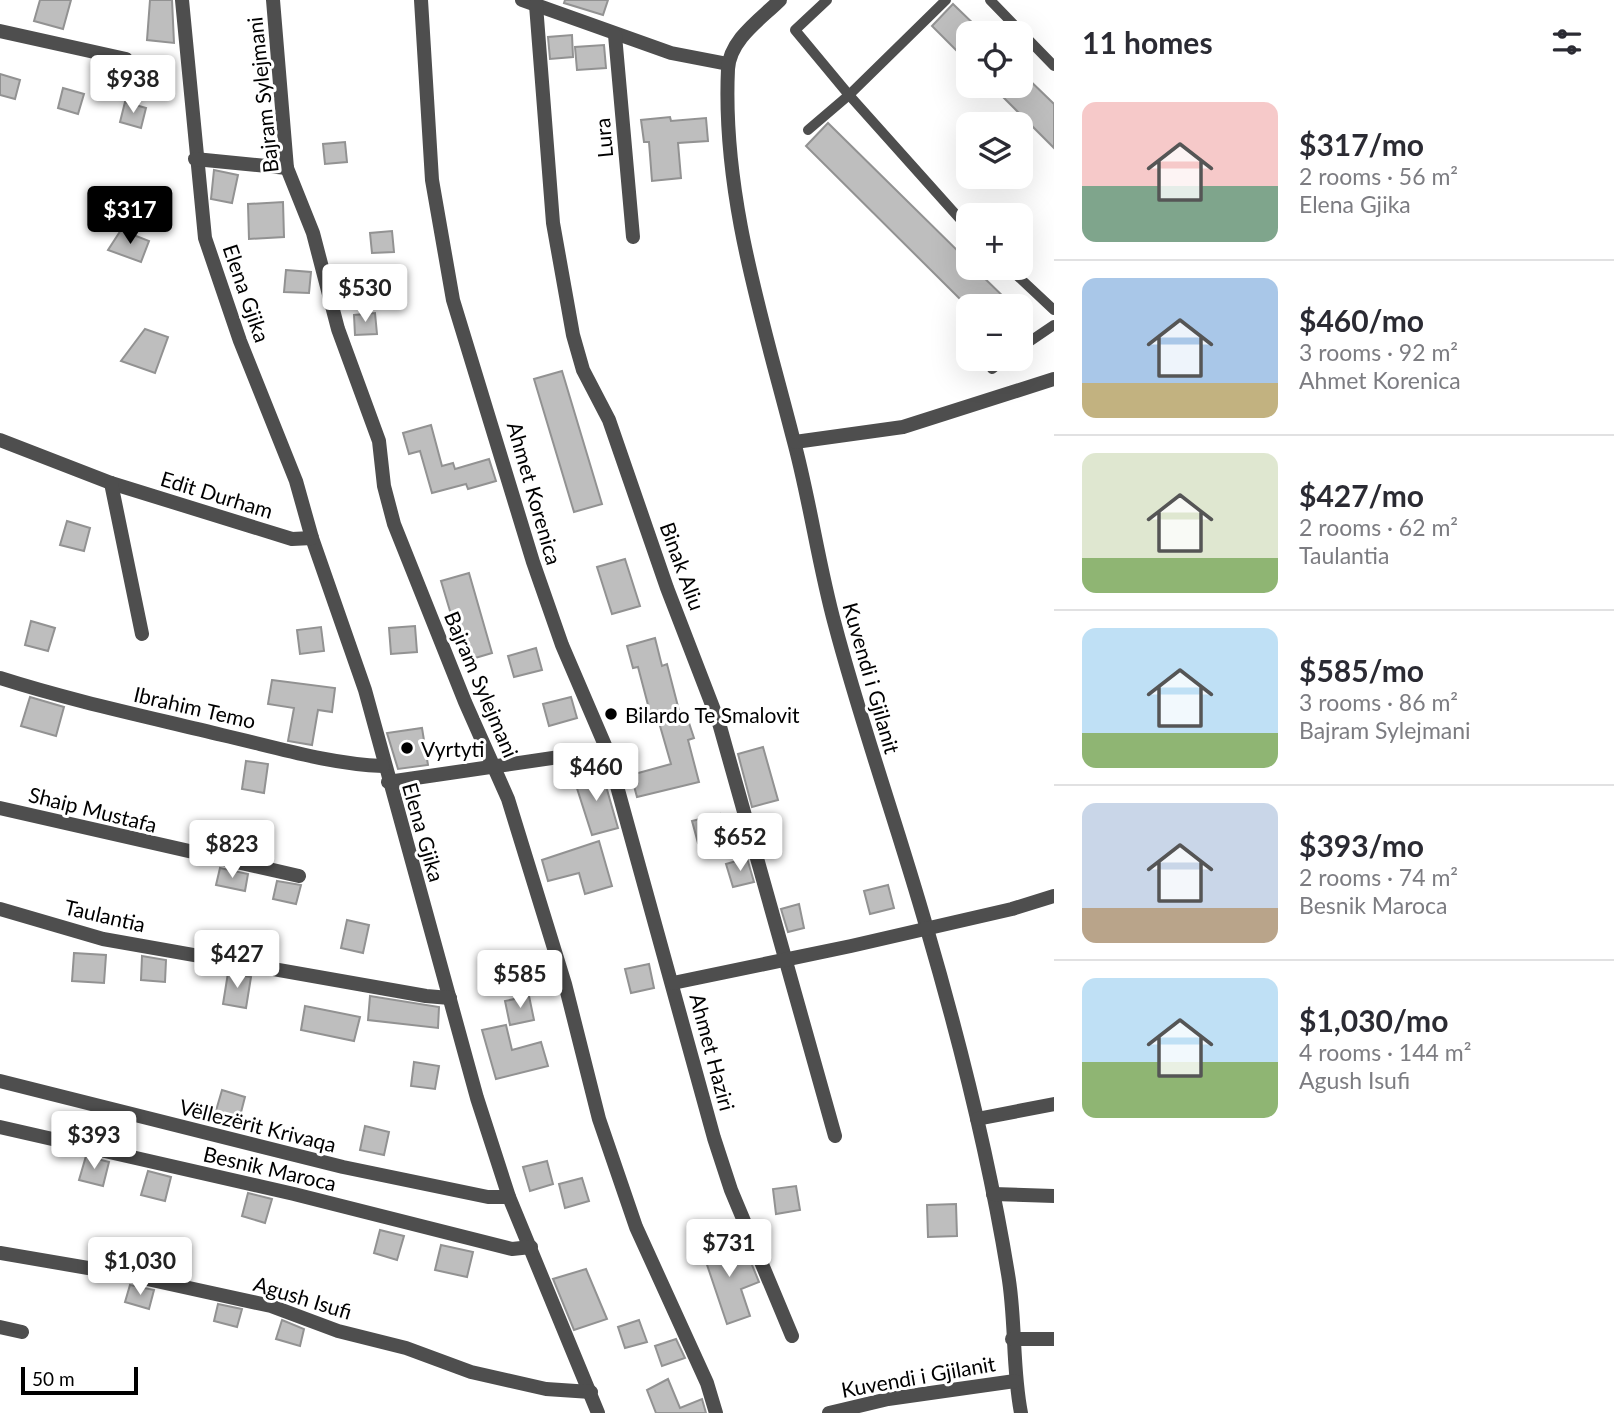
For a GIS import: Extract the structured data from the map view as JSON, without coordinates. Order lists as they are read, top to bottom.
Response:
{
  "streets": {
    "street": [
      "Bajram Sylejmani",
      "Lura",
      "Elena Gjika",
      "Ahmet Korenica",
      "Edit Durham",
      "Binak Aliu",
      "Kuvendi i Gjilanit",
      "Ibrahim Temo",
      "Shaip Mustafa",
      "Taulantia",
      "Ahmet Haziri",
      "Vëllezërit Krivaqa",
      "Besnik Maroca",
      "Agush Isufi"
    ]
  },
  "crossings": [
    ["Elena Gjika", "Edit Durham"],
    ["Elena Gjika", "Ibrahim Temo"],
    ["Elena Gjika", "Taulantia"],
    ["Elena Gjika", "Vëllezërit Krivaqa"],
    ["Elena Gjika", "Besnik Maroca"],
    ["Elena Gjika", "Agush Isufi"],
    ["Ahmet Korenica", "Ahmet Haziri"],
    ["Binak Aliu", "Ahmet Haziri"],
    ["Kuvendi i Gjilanit", "Ahmet Haziri"]
  ],
  "places": ["Bilardo Te Smalovit", "Vyrtyti"],
  "scale_bar": "50 m",
  "page": {
    "heading": "11 homes",
    "map_buttons": ["+", "−"],
    "price": [
      "$938",
      "$317",
      "$530",
      "$460",
      "$652",
      "$823",
      "$427",
      "$585",
      "$393",
      "$731",
      "$1,030"
    ],
    "list": [
      {
        "name": "$317/mo",
        "note": "2 rooms · 56 m² · Elena Gjika"
      },
      {
        "name": "$460/mo",
        "note": "3 rooms · 92 m² · Ahmet Korenica"
      },
      {
        "name": "$427/mo",
        "note": "2 rooms · 62 m² · Taulantia"
      },
      {
        "name": "$585/mo",
        "note": "3 rooms · 86 m² · Bajram Sylejmani"
      },
      {
        "name": "$393/mo",
        "note": "2 rooms · 74 m² · Besnik Maroca"
      },
      {
        "name": "$1,030/mo",
        "note": "4 rooms · 144 m² · Agush Isufi"
      }
    ],
    "scale": "50 m"
  }
}
